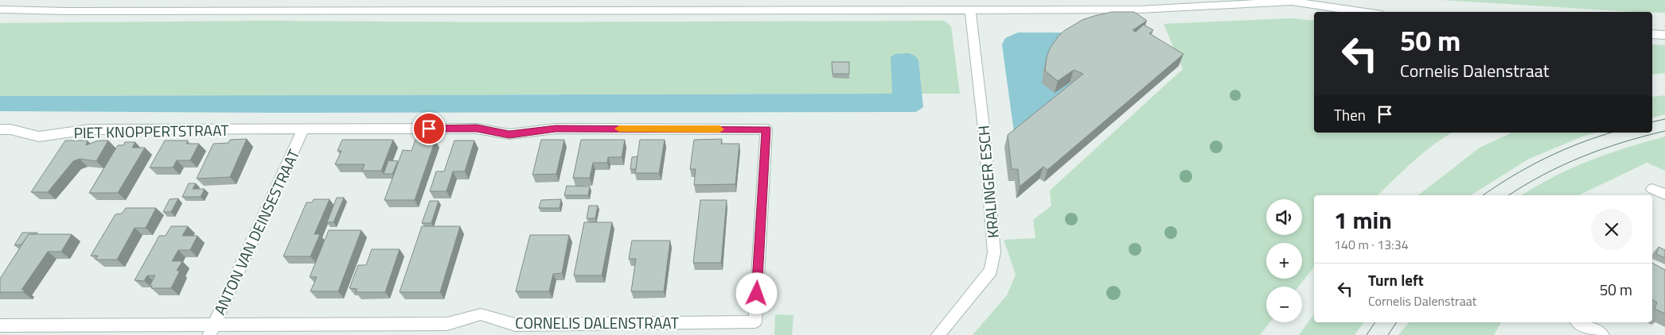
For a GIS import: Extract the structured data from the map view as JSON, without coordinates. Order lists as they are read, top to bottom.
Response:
{
  "streets": {
    "street": [
      "PIET KNOPPERTSTRAAT",
      "KRALINGER ESCH",
      "ANTON VAN DEINSESTRAAT",
      "CORNELIS DALENSTRAAT"
    ]
  },
  "crossings": [
    ["PIET KNOPPERTSTRAAT", "ANTON VAN DEINSESTRAAT"],
    ["PIET KNOPPERTSTRAAT", "CORNELIS DALENSTRAAT"],
    ["ANTON VAN DEINSESTRAAT", "CORNELIS DALENSTRAAT"]
  ],
  "page": {
    "turn": ["50 m", "Cornelis Dalenstraat"],
    "then": "Then",
    "heading": ["1 min", "140 m · 13:34"],
    "map_buttons": ["+", "−"],
    "list": [
      {
        "name": "Turn left",
        "note": "Cornelis Dalenstraat",
        "value": "50 m"
      }
    ]
  }
}
